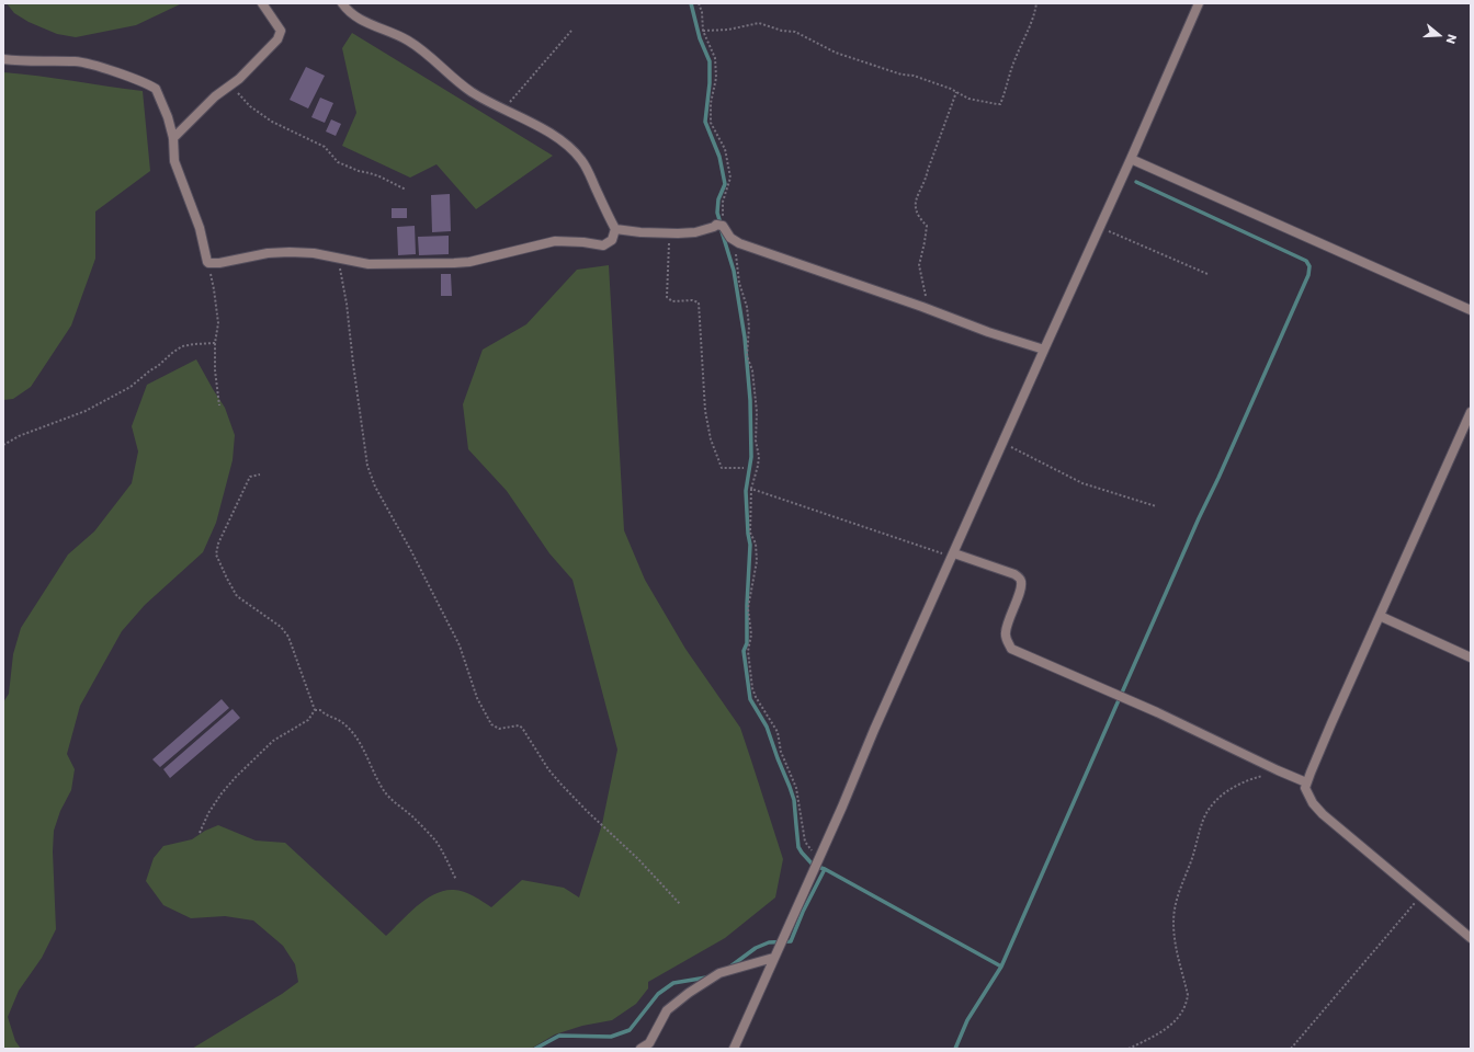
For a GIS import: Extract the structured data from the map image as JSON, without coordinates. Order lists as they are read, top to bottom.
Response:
{
  "north": "right"
}
